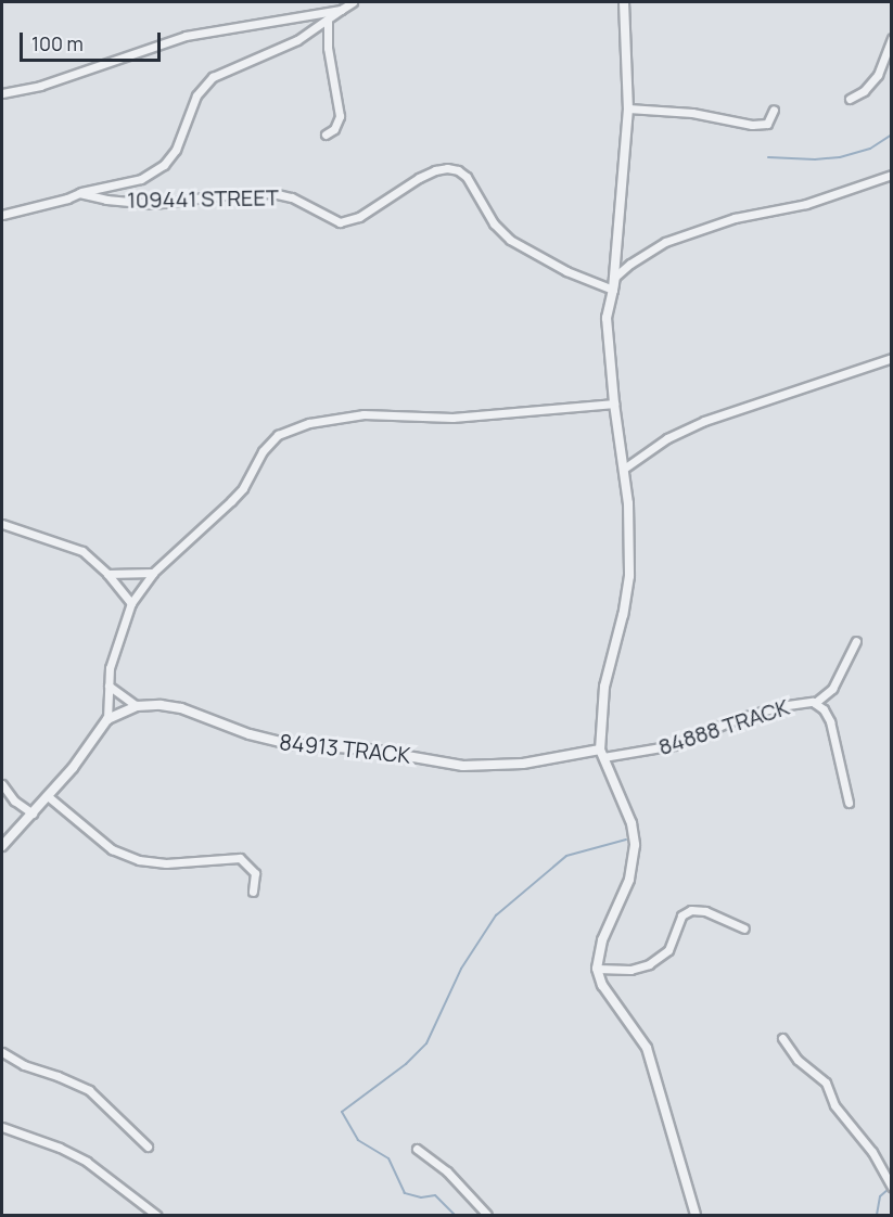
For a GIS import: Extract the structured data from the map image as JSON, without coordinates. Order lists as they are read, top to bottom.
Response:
{
  "streets": {
    "street": ["109441 STREET", "84888 TRACK", "84913 TRACK"]
  },
  "crossings": [
    ["84888 TRACK", "84913 TRACK"]
  ],
  "scale_bar": "100 m"
}
